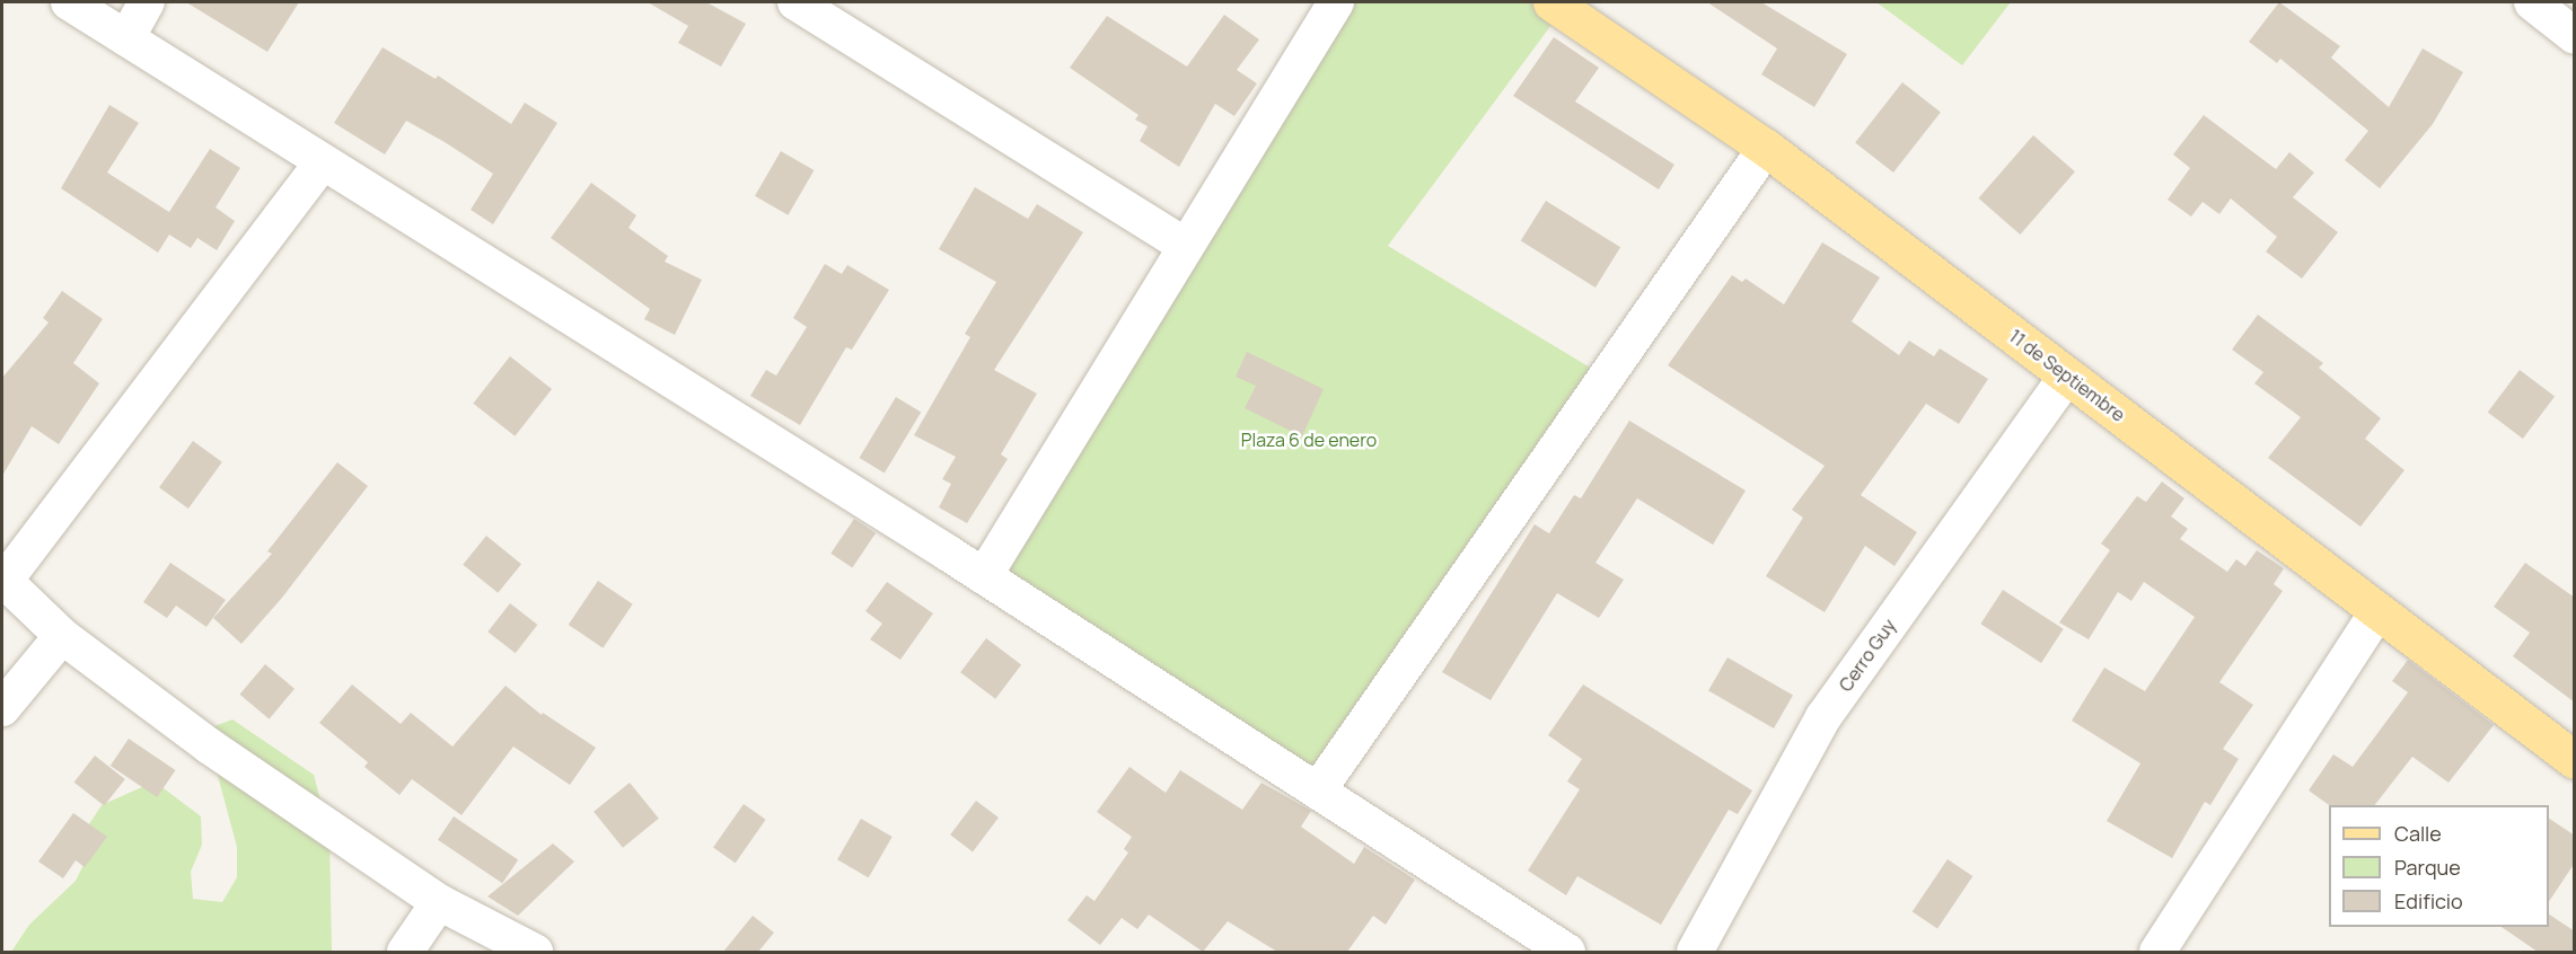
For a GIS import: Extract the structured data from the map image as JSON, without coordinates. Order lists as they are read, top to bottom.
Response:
{
  "streets": {
    "main road": ["11 de Septiembre"],
    "street": ["Cerro Guy"]
  },
  "crossings": [
    ["11 de Septiembre", "Cerro Guy"]
  ],
  "parks": ["Plaza 6 de enero"],
  "legend": ["Calle", "Parque", "Edificio"]
}
